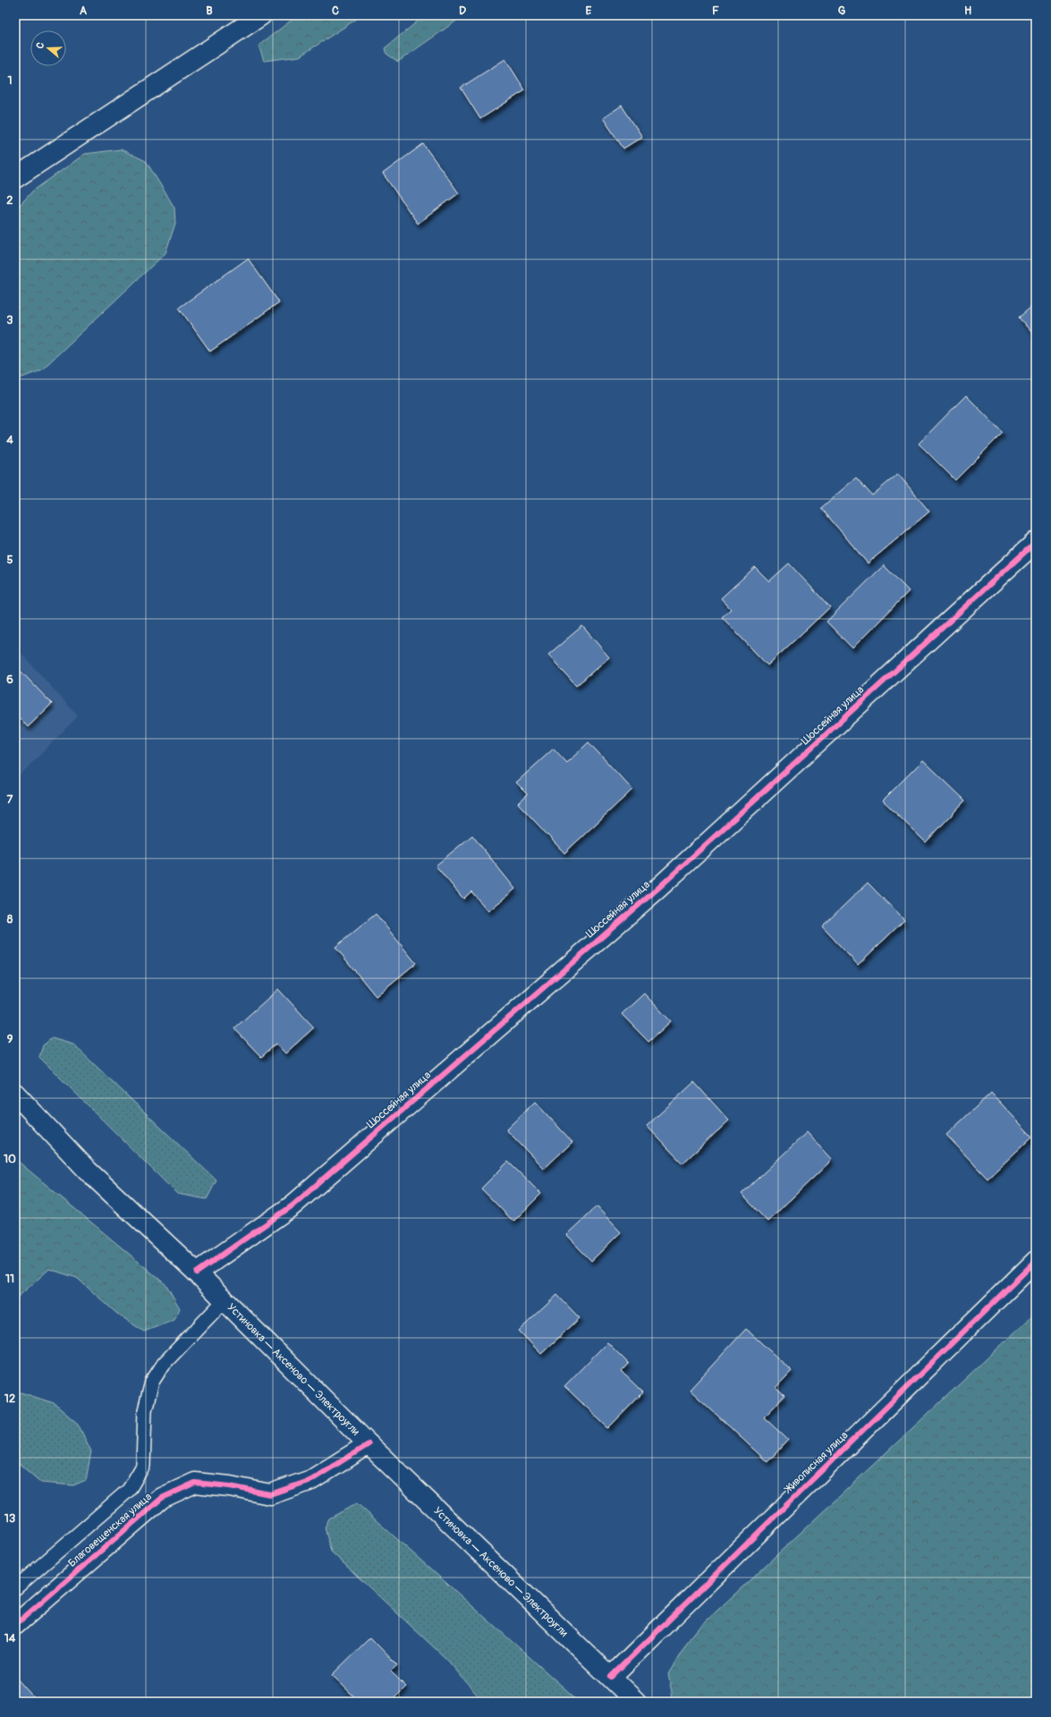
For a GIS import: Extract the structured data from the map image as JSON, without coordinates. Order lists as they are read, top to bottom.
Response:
{
  "streets": {
    "street": [
      "Шоссейная улица",
      "Устиновка — Аксеново — Электроугли",
      "Живописная улица",
      "Благовещенская улица"
    ]
  },
  "crossings": [
    ["Шоссейная улица", "Устиновка — Аксеново — Электроугли"],
    ["Устиновка — Аксеново — Электроугли", "Живописная улица"],
    ["Устиновка — Аксеново — Электроугли", "Благовещенская улица"]
  ],
  "north": "left",
  "grid": {
    "columns": [
      "A",
      "B",
      "C",
      "D",
      "E",
      "F",
      "G",
      "H"
    ],
    "rows": [
      "1",
      "2",
      "3",
      "4",
      "5",
      "6",
      "7",
      "8",
      "9",
      "10",
      "11",
      "12",
      "13",
      "14"
    ]
  }
}
